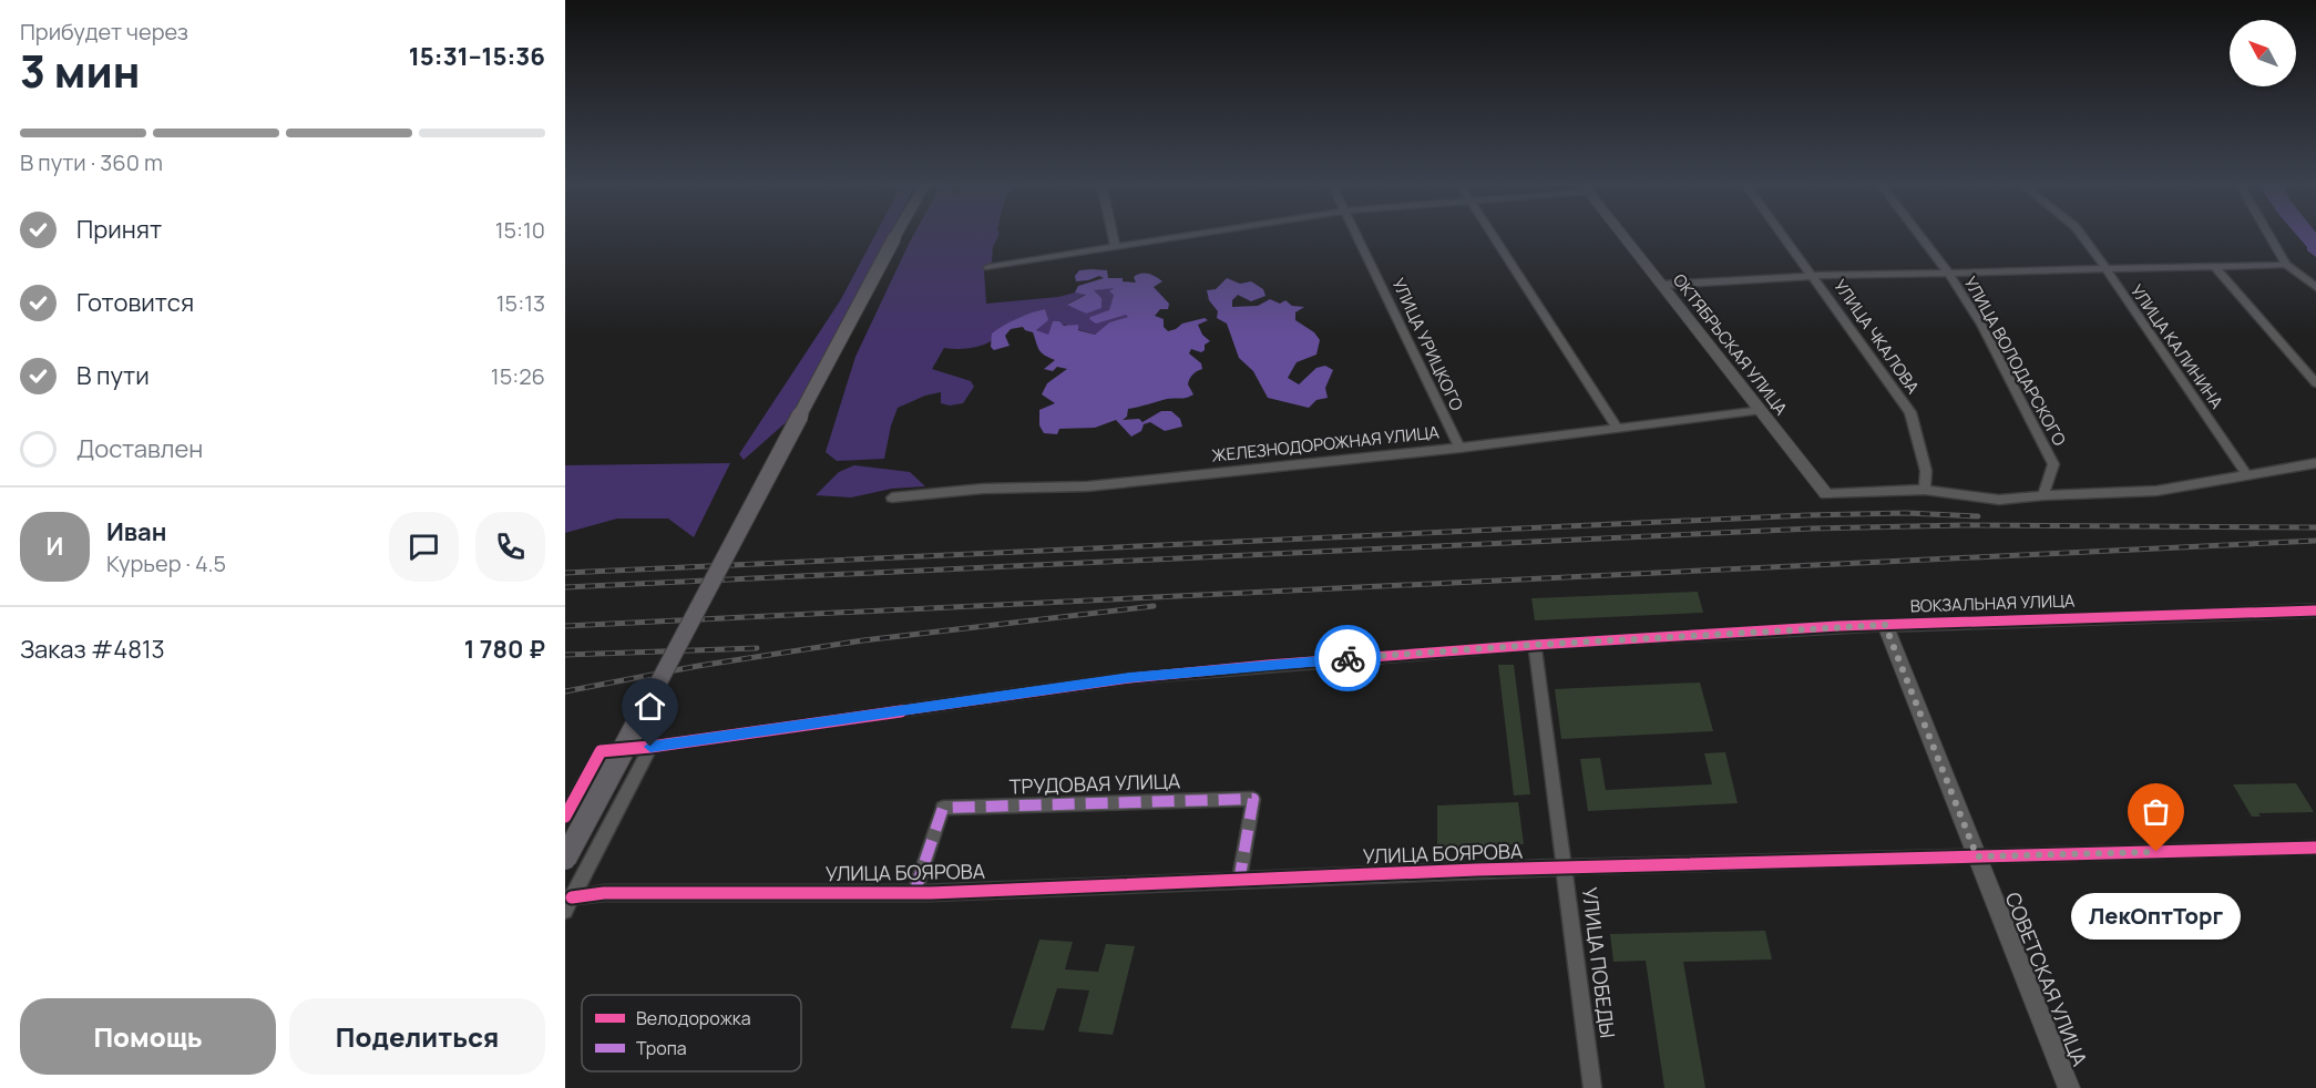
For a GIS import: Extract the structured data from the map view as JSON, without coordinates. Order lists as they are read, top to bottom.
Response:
{
  "streets": {
    "street": [
      "УЛИЦА ЧКАЛОВА",
      "УЛИЦА УРИЦКОГО",
      "ОКТЯБРЬСКАЯ УЛИЦА",
      "УЛИЦА КАЛИНИНА",
      "УЛИЦА ВОЛОДАРСКОГО",
      "ЖЕЛЕЗНОДОРОЖНАЯ УЛИЦА",
      "ВОКЗАЛЬНАЯ УЛИЦА",
      "ТРУДОВАЯ УЛИЦА",
      "УЛИЦА БОЯРОВА",
      "УЛИЦА ПОБЕДЫ",
      "СОВЕТСКАЯ УЛИЦА"
    ]
  },
  "crossings": [
    ["УЛИЦА УРИЦКОГО", "ЖЕЛЕЗНОДОРОЖНАЯ УЛИЦА"],
    ["ОКТЯБРЬСКАЯ УЛИЦА", "ЖЕЛЕЗНОДОРОЖНАЯ УЛИЦА"],
    ["ВОКЗАЛЬНАЯ УЛИЦА", "УЛИЦА ПОБЕДЫ"],
    ["ВОКЗАЛЬНАЯ УЛИЦА", "СОВЕТСКАЯ УЛИЦА"],
    ["ТРУДОВАЯ УЛИЦА", "УЛИЦА БОЯРОВА"],
    ["УЛИЦА БОЯРОВА", "УЛИЦА ПОБЕДЫ"],
    ["УЛИЦА БОЯРОВА", "СОВЕТСКАЯ УЛИЦА"]
  ],
  "places": ["ЛекОптТорг"],
  "legend": ["Велодорожка", "Тропа"],
  "north": "top left",
  "page": {
    "heading": ["3 мин", "Прибудет через", "15:31–15:36"],
    "panel": [
      "Иван",
      "Курьер · 4.5",
      "Заказ #4813",
      "1 780 ₽"
    ],
    "bar": "В пути · 360 m",
    "list": [
      ["Принят", "15:10"],
      ["Готовится", "15:13"],
      ["В пути", "15:26"],
      "Доставлен"
    ],
    "round": "И",
    "bubble": "ЛекОптТорг",
    "buttons": ["Помощь", "Поделиться"]
  }
}
